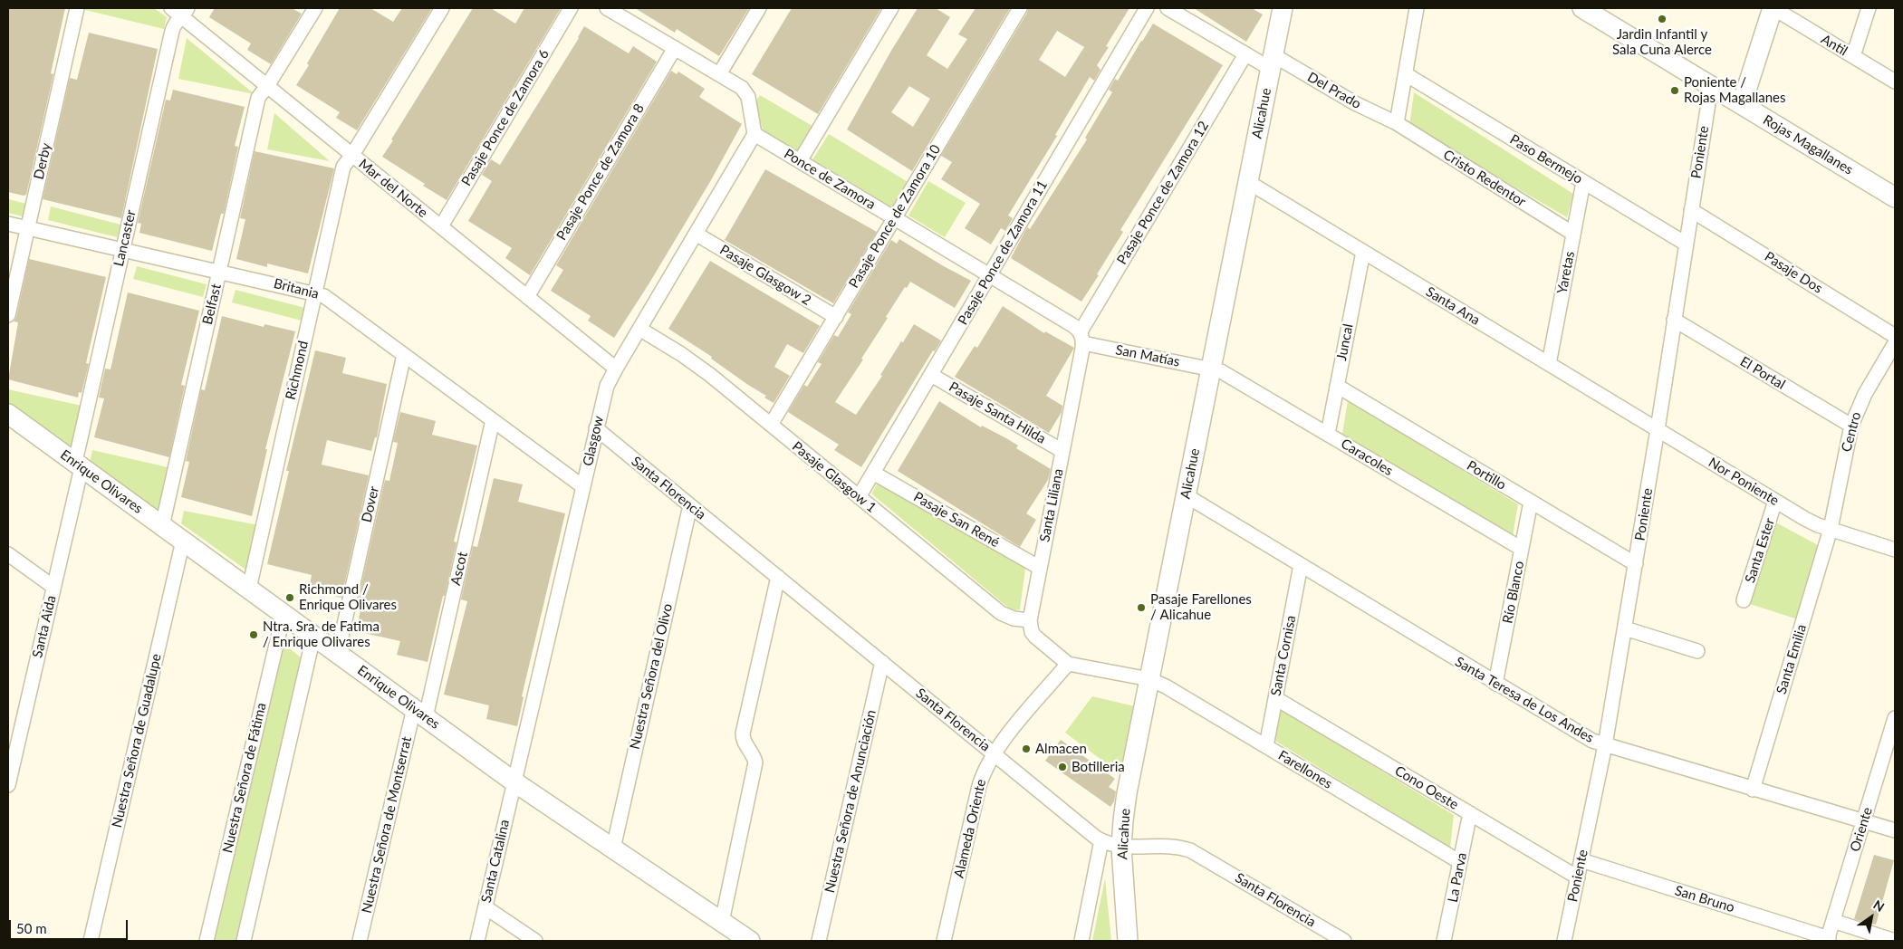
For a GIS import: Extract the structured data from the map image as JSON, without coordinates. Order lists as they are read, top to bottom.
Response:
{
  "streets": {
    "street": [
      "Antil",
      "Del Prado",
      "Alicahue",
      "Pasaje Ponce de Zamora 6",
      "Rojas Magallanes",
      "Poniente",
      "Paso Bermejo",
      "Derby",
      "Pasaje Ponce de Zamora 8",
      "Cristo Redentor",
      "Ponce de Zamora",
      "Mar del Norte",
      "Pasaje Ponce de Zamora 12",
      "Pasaje Ponce de Zamora 10",
      "Lancaster",
      "Pasaje Ponce de Zamora 11",
      "Yaretas",
      "Pasaje Dos",
      "Pasaje Glasgow 2",
      "Britania",
      "Belfast",
      "Santa Ana",
      "Juncal",
      "San Matías",
      "Richmond",
      "El Portal",
      "Pasaje Santa Hilda",
      "Centro",
      "Glasgow",
      "Caracoles",
      "Portillo",
      "Pasaje Glasgow 1",
      "Enrique Olivares",
      "Nor Poniente",
      "Santa Florencia",
      "Dover",
      "Santa Liliana",
      "Pasaje San René",
      "Santa Ester",
      "Ascot",
      "Río Blanco",
      "Santa Aida",
      "Santa Cornisa",
      "Santa Emilia",
      "Nuestra Señora del Olivo",
      "Santa Teresa de Los Andes",
      "Nuestra Señora de Guadalupe",
      "Farellones",
      "Nuestra Señora de Fátima",
      "Cono Oeste",
      "Nuestra Señora de Anunciación",
      "Nuestra Señora de Montserrat",
      "Alameda Oriente",
      "Oriente",
      "Santa Catalina",
      "La Parva",
      "San Bruno"
    ]
  },
  "crossings": [
    ["Del Prado", "Alicahue"],
    ["Del Prado", "Cristo Redentor"],
    ["Del Prado", "Pasaje Ponce de Zamora 12"],
    ["Alicahue", "Santa Ana"],
    ["Alicahue", "San Matías"],
    ["Alicahue", "Caracoles"],
    ["Alicahue", "Santa Florencia"],
    ["Alicahue", "Santa Teresa de Los Andes"],
    ["Alicahue", "Farellones"],
    ["Pasaje Ponce de Zamora 6", "Mar del Norte"],
    ["Rojas Magallanes", "Poniente"],
    ["Poniente", "Paso Bermejo"],
    ["Poniente", "Pasaje Dos"],
    ["Poniente", "Santa Ana"],
    ["Poniente", "El Portal"],
    ["Poniente", "Portillo"],
    ["Poniente", "Nor Poniente"],
    ["Poniente", "Santa Teresa de Los Andes"],
    ["Poniente", "Cono Oeste"],
    ["Poniente", "San Bruno"],
    ["Paso Bermejo", "Yaretas"],
    ["Derby", "Britania"],
    ["Pasaje Ponce de Zamora 8", "Mar del Norte"],
    ["Cristo Redentor", "Yaretas"],
    ["Ponce de Zamora", "Pasaje Ponce de Zamora 12"],
    ["Ponce de Zamora", "Pasaje Ponce de Zamora 10"],
    ["Ponce de Zamora", "Pasaje Ponce de Zamora 11"],
    ["Ponce de Zamora", "San Matías"],
    ["Ponce de Zamora", "Glasgow"],
    ["Ponce de Zamora", "Santa Liliana"],
    ["Mar del Norte", "Lancaster"],
    ["Mar del Norte", "Belfast"],
    ["Mar del Norte", "Richmond"],
    ["Mar del Norte", "Glasgow"],
    ["Pasaje Ponce de Zamora 12", "San Matías"],
    ["Pasaje Ponce de Zamora 12", "Santa Liliana"],
    ["Pasaje Ponce de Zamora 10", "Pasaje Glasgow 2"],
    ["Pasaje Ponce de Zamora 10", "Pasaje Glasgow 1"],
    ["Lancaster", "Britania"],
    ["Lancaster", "Enrique Olivares"],
    ["Lancaster", "Santa Aida"],
    ["Pasaje Ponce de Zamora 11", "Pasaje Santa Hilda"],
    ["Pasaje Ponce de Zamora 11", "Pasaje Glasgow 1"],
    ["Pasaje Ponce de Zamora 11", "Pasaje San René"],
    ["Yaretas", "Santa Ana"],
    ["Pasaje Glasgow 2", "Glasgow"],
    ["Britania", "Belfast"],
    ["Britania", "Richmond"],
    ["Britania", "Glasgow"],
    ["Britania", "Dover"],
    ["Britania", "Ascot"],
    ["Belfast", "Enrique Olivares"],
    ["Santa Ana", "Juncal"],
    ["Santa Ana", "Nor Poniente"],
    ["Juncal", "Caracoles"],
    ["Juncal", "Portillo"],
    ["San Matías", "Caracoles"],
    ["San Matías", "Santa Liliana"],
    ["Richmond", "Enrique Olivares"],
    ["El Portal", "Centro"],
    ["Pasaje Santa Hilda", "Santa Liliana"],
    ["Centro", "Nor Poniente"],
    ["Centro", "Santa Emilia"],
    ["Glasgow", "Pasaje Glasgow 1"],
    ["Glasgow", "Enrique Olivares"],
    ["Glasgow", "Santa Florencia"],
    ["Glasgow", "Santa Catalina"],
    ["Caracoles", "Río Blanco"],
    ["Portillo", "Río Blanco"],
    ["Pasaje Glasgow 1", "Santa Liliana"],
    ["Enrique Olivares", "Dover"],
    ["Enrique Olivares", "Ascot"],
    ["Enrique Olivares", "Santa Aida"],
    ["Enrique Olivares", "Nuestra Señora del Olivo"],
    ["Enrique Olivares", "Nuestra Señora de Guadalupe"],
    ["Enrique Olivares", "Nuestra Señora de Fátima"],
    ["Enrique Olivares", "Nuestra Señora de Montserrat"],
    ["Enrique Olivares", "Santa Catalina"],
    ["Nor Poniente", "Santa Ester"],
    ["Nor Poniente", "Santa Emilia"],
    ["Santa Florencia", "Nuestra Señora del Olivo"],
    ["Santa Florencia", "Nuestra Señora de Anunciación"],
    ["Santa Florencia", "Alameda Oriente"],
    ["Santa Liliana", "Pasaje San René"],
    ["Ascot", "Nuestra Señora de Montserrat"],
    ["Río Blanco", "Santa Teresa de Los Andes"],
    ["Santa Cornisa", "Santa Teresa de Los Andes"],
    ["Santa Cornisa", "Farellones"],
    ["Santa Cornisa", "Cono Oeste"],
    ["Santa Emilia", "Santa Teresa de Los Andes"],
    ["Santa Teresa de Los Andes", "Oriente"],
    ["Farellones", "La Parva"],
    ["Cono Oeste", "La Parva"],
    ["Oriente", "San Bruno"]
  ],
  "places": [
    "Jardin Infantil y Sala Cuna Alerce",
    "Poniente / Rojas Magallanes",
    "Richmond / Enrique Olivares",
    "Pasaje Farellones / Alicahue",
    "Ntra. Sra. de Fatima / Enrique Olivares",
    "Almacen",
    "Botilleria"
  ],
  "scale_bar": "50 m",
  "north": "top right"
}
